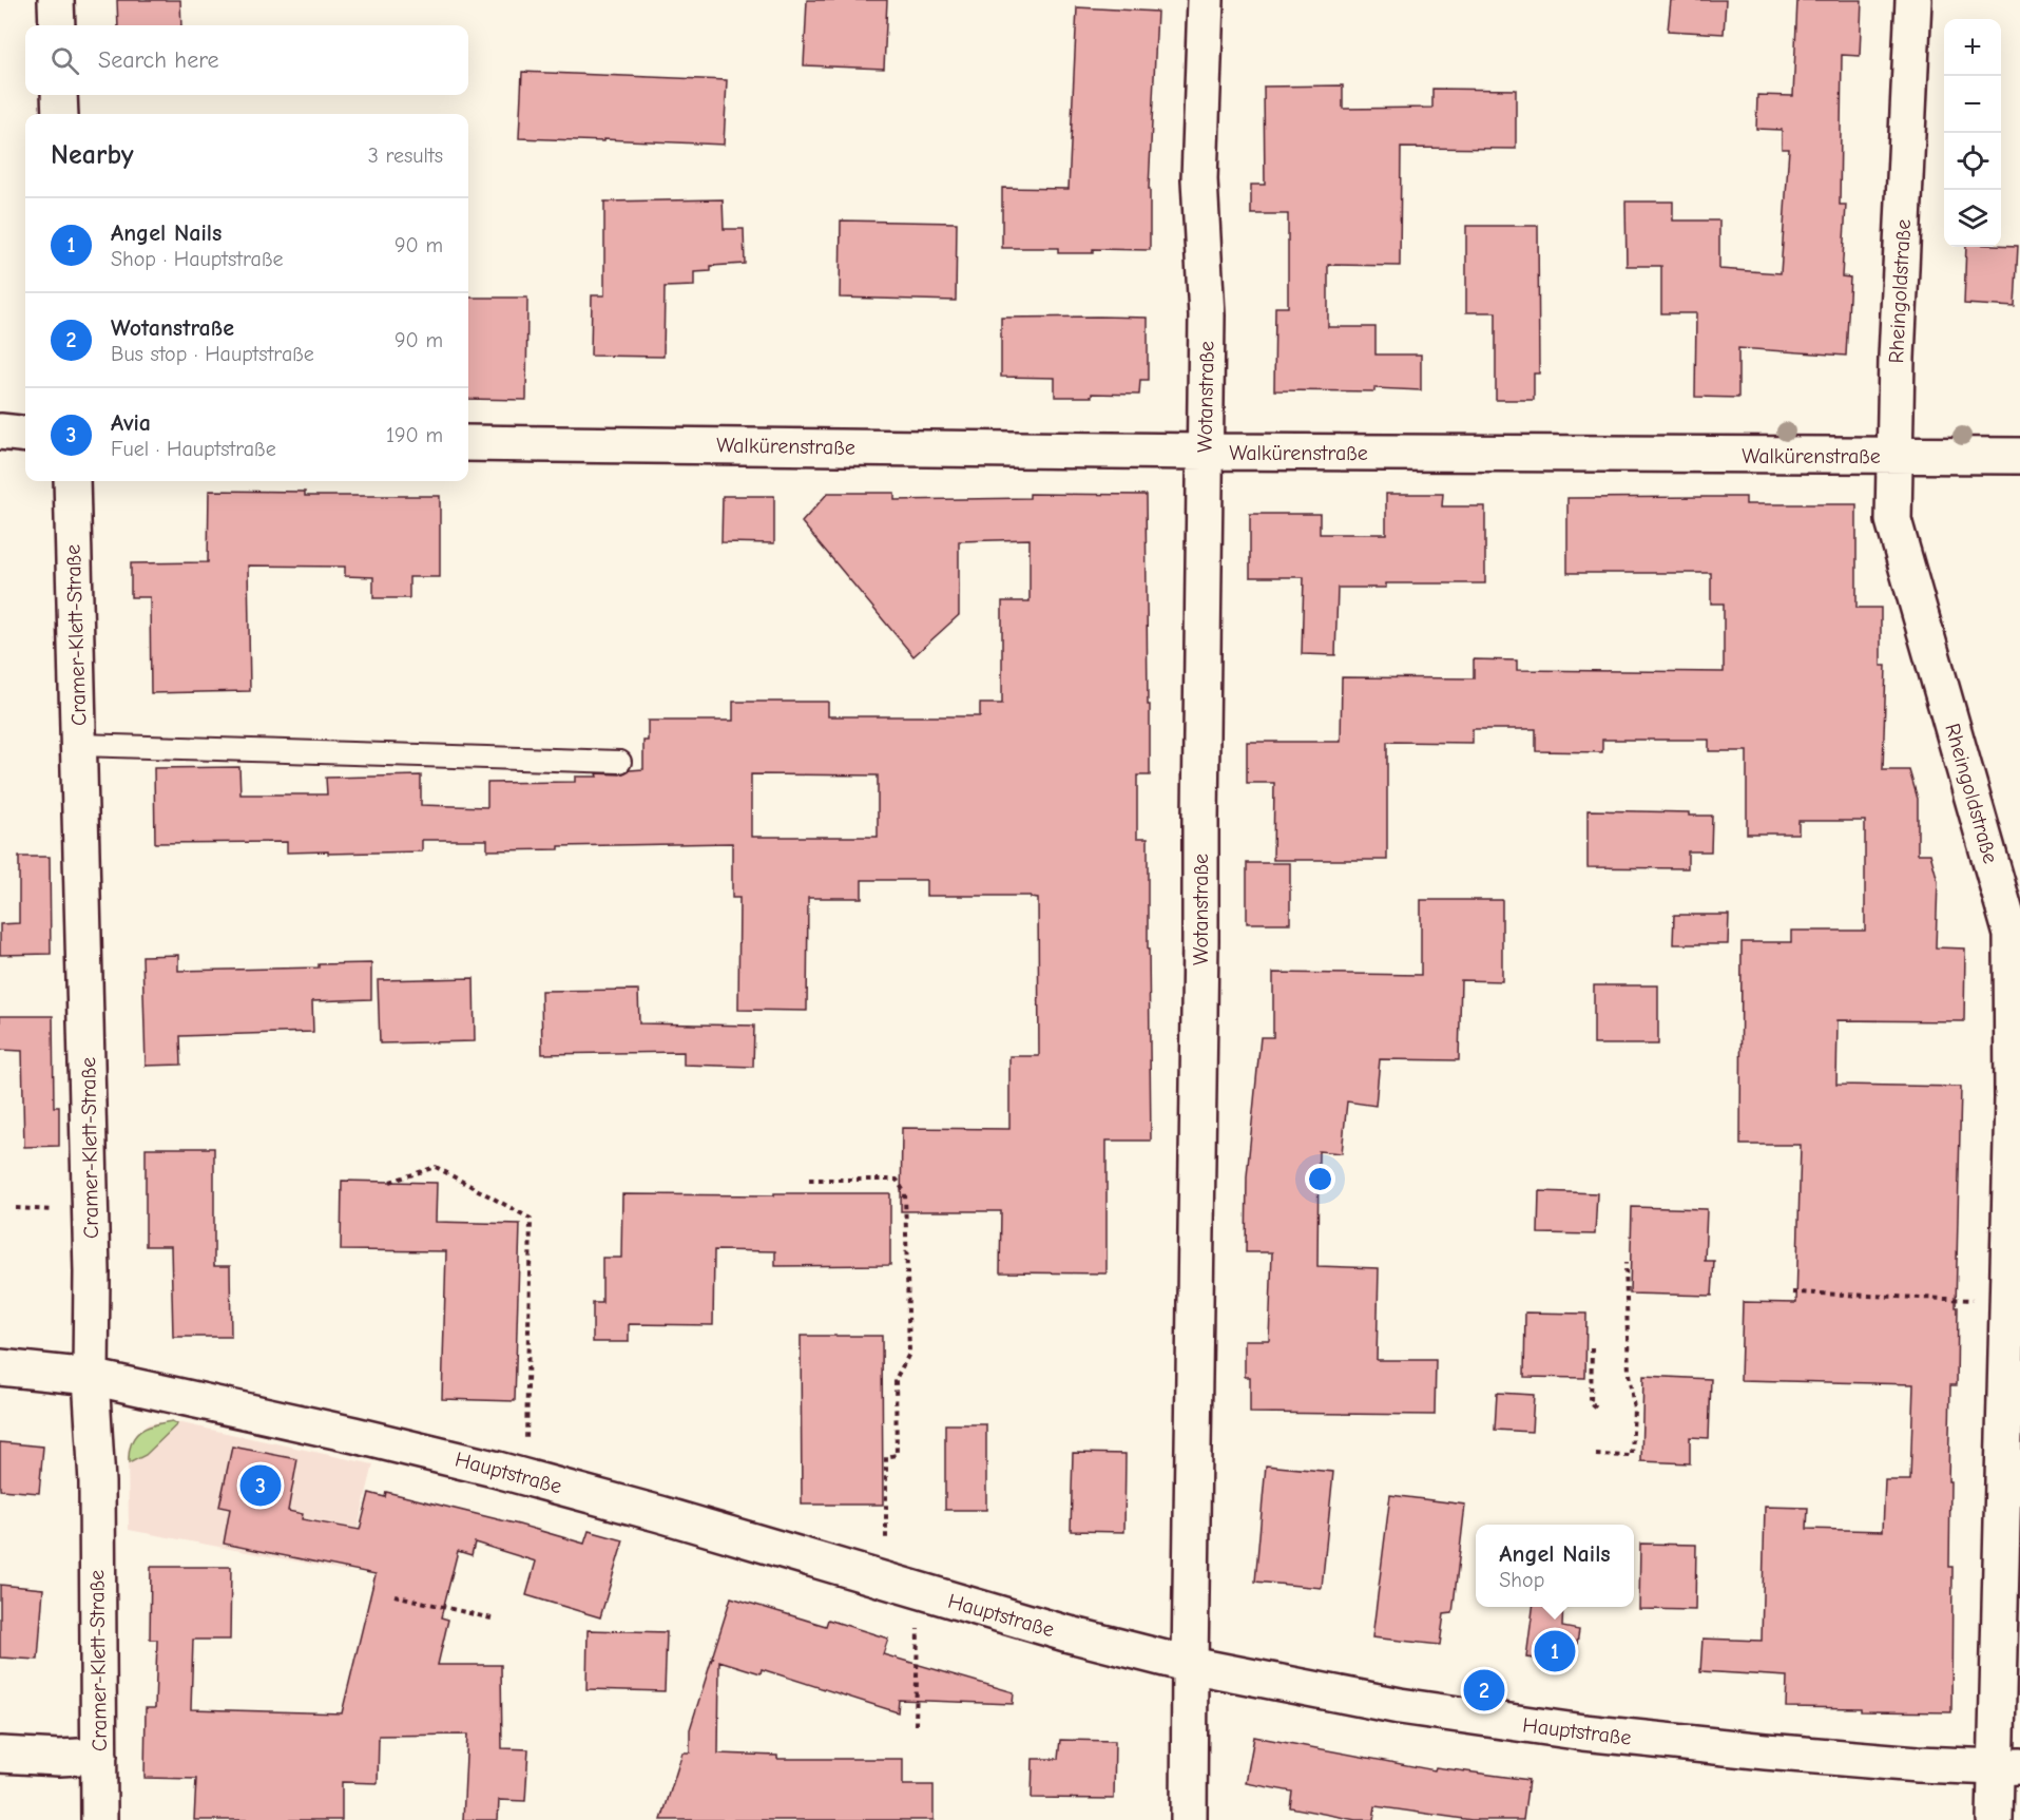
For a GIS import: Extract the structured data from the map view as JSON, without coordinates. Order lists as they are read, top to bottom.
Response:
{
  "streets": {
    "street": [
      "Rheingoldstraße",
      "Wotanstraße",
      "Walkürenstraße",
      "Cramer-Klett-Straße",
      "Hauptstraße"
    ]
  },
  "crossings": [
    ["Rheingoldstraße", "Walkürenstraße"],
    ["Rheingoldstraße", "Hauptstraße"],
    ["Wotanstraße", "Walkürenstraße"],
    ["Wotanstraße", "Hauptstraße"],
    ["Cramer-Klett-Straße", "Hauptstraße"]
  ],
  "page": {
    "map_buttons": ["+", "−"],
    "search": "Search here",
    "heading": ["Nearby", "3 results"],
    "list": [
      {
        "mark": "1",
        "name": "Angel Nails",
        "note": "Shop · Hauptstraße",
        "value": "90 m"
      },
      {
        "mark": "2",
        "name": "Wotanstraße",
        "note": "Bus stop · Hauptstraße",
        "value": "90 m"
      },
      {
        "mark": "3",
        "name": "Avia",
        "note": "Fuel · Hauptstraße",
        "value": "190 m"
      }
    ],
    "pins": ["3", "1", "2"],
    "popup": ["Angel Nails", "Shop"]
  }
}
